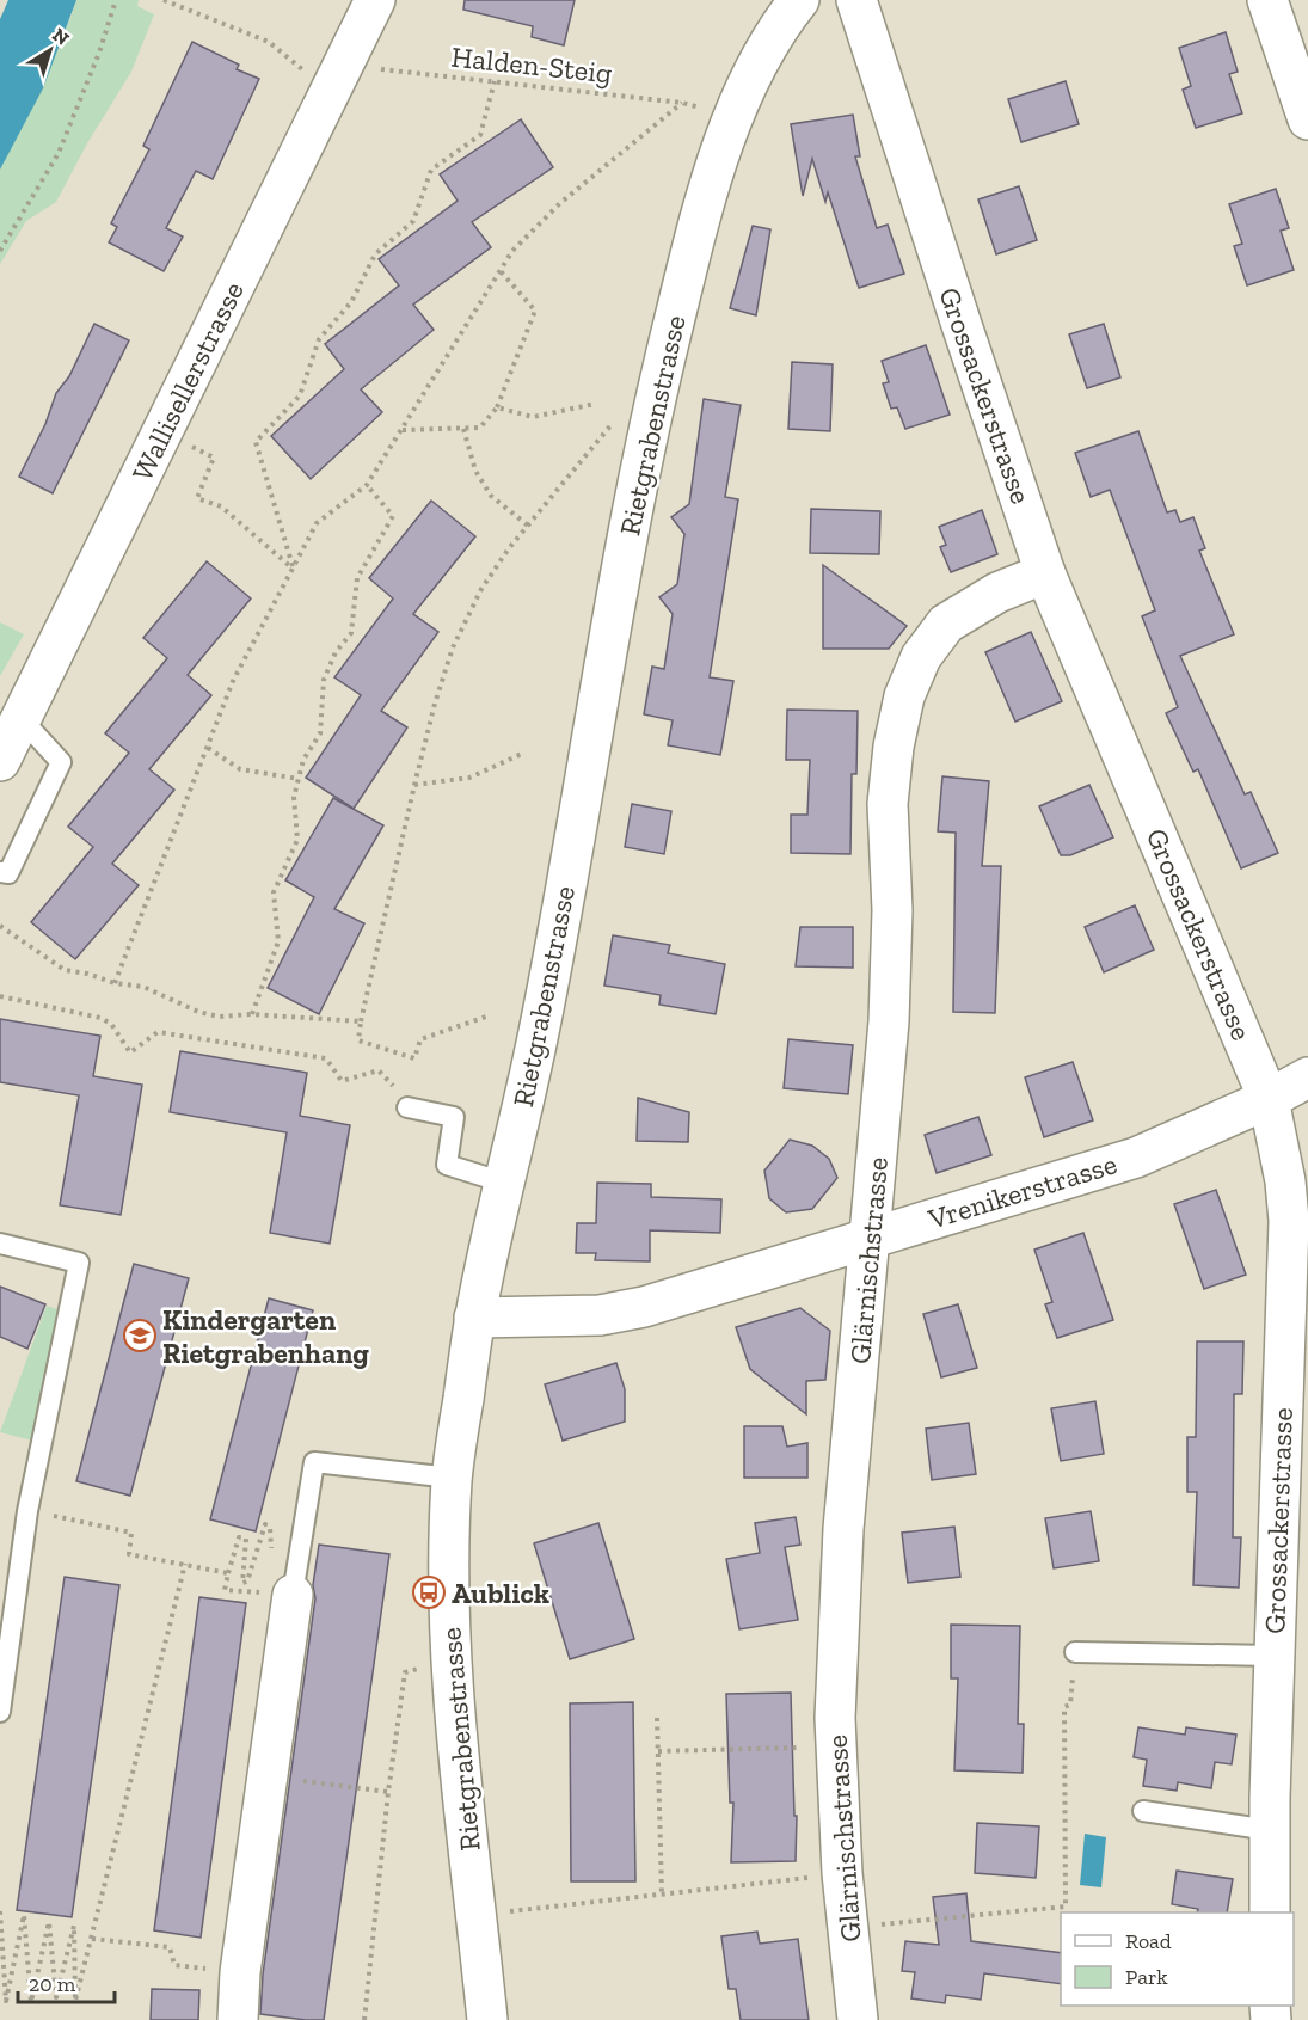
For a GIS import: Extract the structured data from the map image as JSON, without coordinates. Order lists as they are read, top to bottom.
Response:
{
  "streets": {
    "street": [
      "Wallisellerstrasse",
      "Grossackerstrasse",
      "Rietgrabenstrasse",
      "Vrenikerstrasse",
      "Glärnischstrasse"
    ],
    "path": ["Halden-Steig"]
  },
  "crossings": [
    ["Grossackerstrasse", "Vrenikerstrasse"],
    ["Grossackerstrasse", "Glärnischstrasse"],
    ["Rietgrabenstrasse", "Vrenikerstrasse"],
    ["Vrenikerstrasse", "Glärnischstrasse"]
  ],
  "places": {
    "school or university": ["Kindergarten Rietgrabenhang"],
    "bus stop": ["Aublick"]
  },
  "legend": ["Road", "Park"],
  "scale_bar": "20 m",
  "north": "top right"
}
